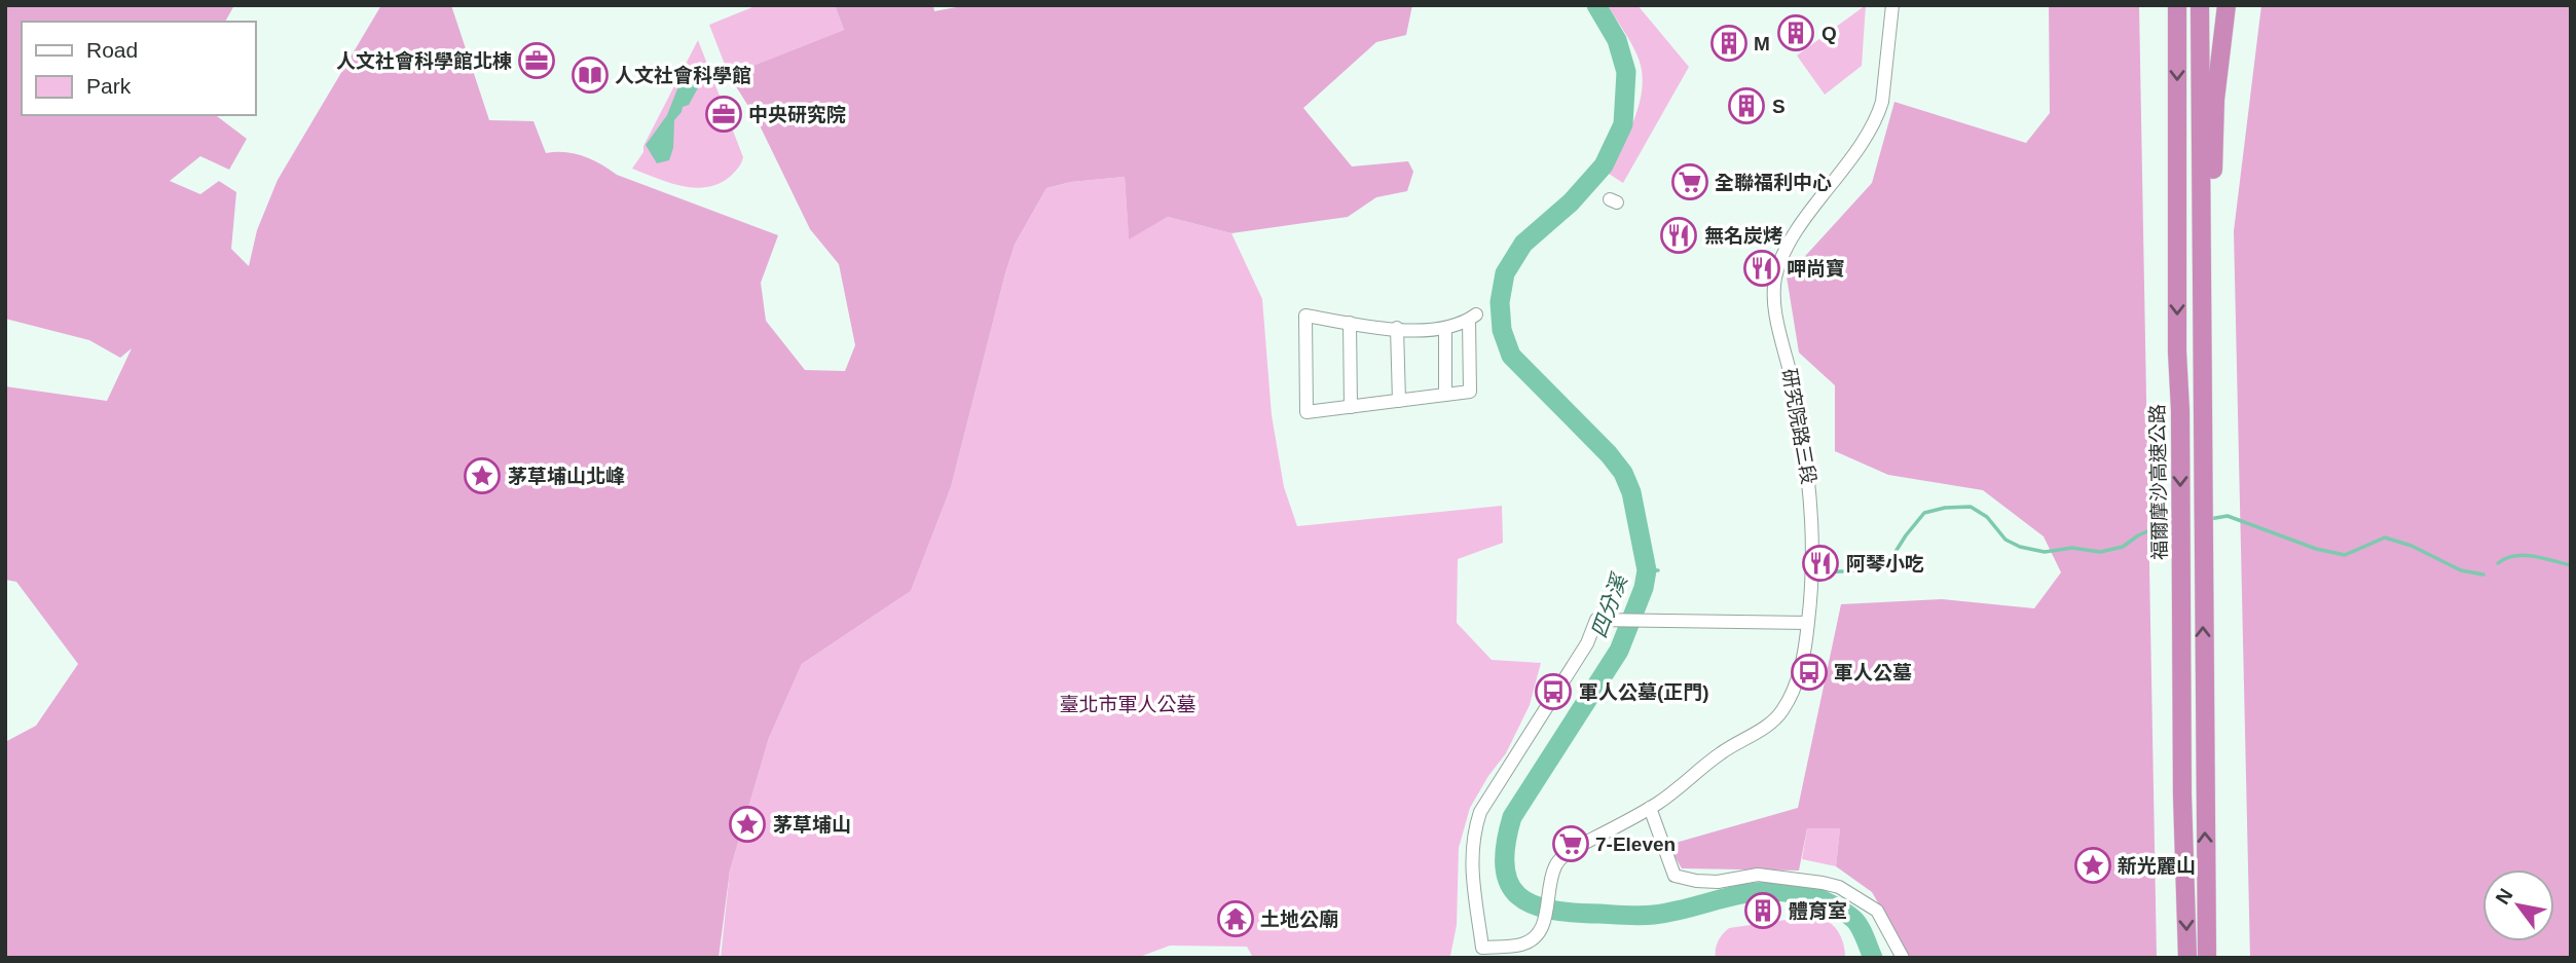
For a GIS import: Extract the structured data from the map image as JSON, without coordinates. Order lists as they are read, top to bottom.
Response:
{
  "streets": {
    "highway": ["福爾摩沙高速公路"],
    "street": ["研究院路三段"]
  },
  "water": ["四分溪"],
  "parks": ["臺北市軍人公墓"],
  "places": {
    "building": [
      "Q",
      "M",
      "S",
      "體育室"
    ],
    "office": ["人文社會科學館北棟", "中央研究院"],
    "library": ["人文社會科學館"],
    "supermarket": ["全聯福利中心", "7-Eleven"],
    "restaurant": ["無名炭烤", "呷尚寶", "阿琴小吃"],
    "place": ["茅草埔山北峰", "茅草埔山", "新光麗山"],
    "bus stop": ["軍人公墓", "軍人公墓(正門)"],
    "temple": ["土地公廟"]
  },
  "legend": ["Road", "Park"],
  "north": "top left"
}
